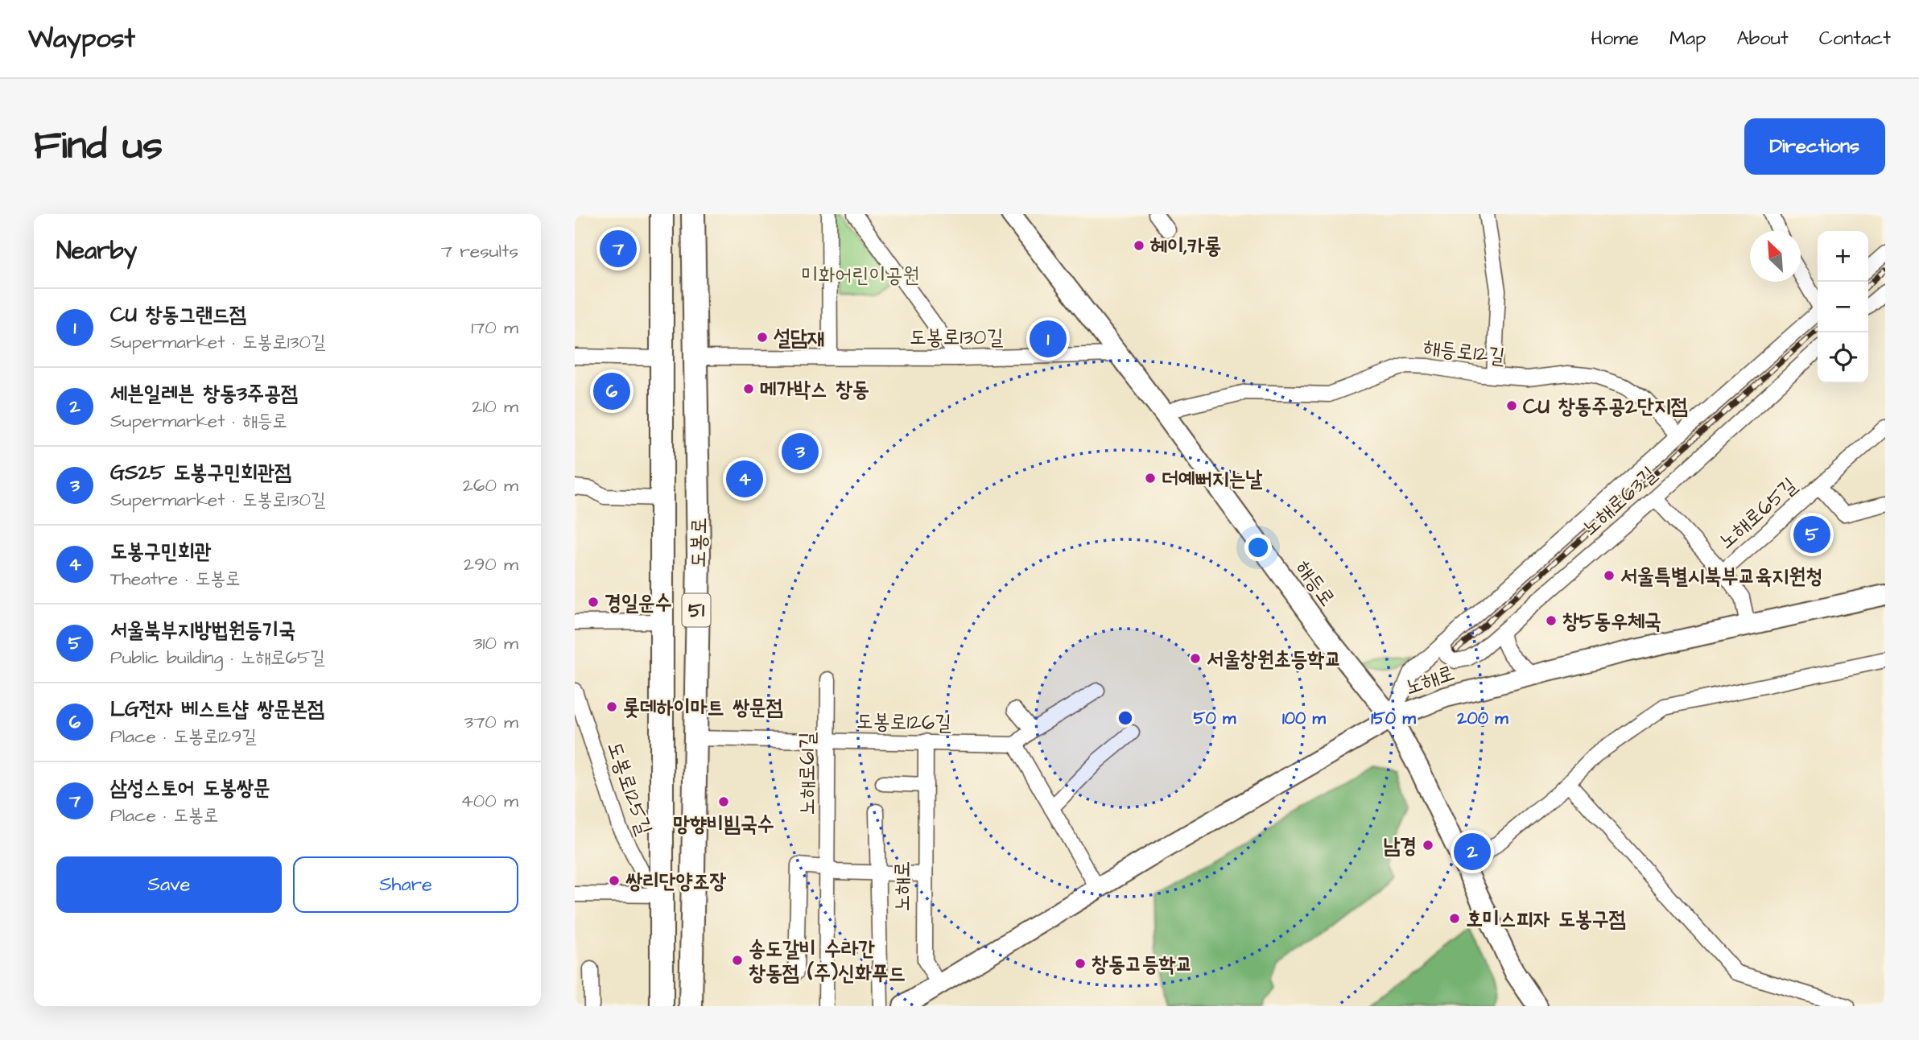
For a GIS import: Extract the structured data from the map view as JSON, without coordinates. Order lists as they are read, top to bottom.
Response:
{
  "streets": {
    "main road": [
      "도봉로",
      "해등로",
      "51",
      "노해로"
    ],
    "street": [
      "도봉로130길",
      "해등로12길",
      "노해로63길",
      "노해로65길",
      "도봉로126길",
      "노해로61길",
      "도봉로125길"
    ]
  },
  "crossings": [
    ["도봉로130길", "도봉로"],
    ["도봉로130길", "해등로"],
    ["해등로12길", "노해로63길"],
    ["해등로12길", "해등로"],
    ["노해로63길", "해등로"],
    ["노해로63길", "노해로"],
    ["도봉로", "도봉로126길"],
    ["도봉로", "도봉로125길"],
    ["해등로", "노해로"],
    ["노해로", "도봉로126길"],
    ["도봉로126길", "노해로61길"]
  ],
  "parks": ["미화어린이공원"],
  "places": [
    "헤이,카롱",
    "설담재",
    "메가박스 창동",
    "CU 창동주공2단지점",
    "더예뻐지는날",
    "서울특별시북부교육지원청",
    "경일운수",
    "창5동우체국",
    "서울창원초등학교",
    "롯데하이마트 쌍문점",
    "망향비빔국수",
    "남경",
    "쌍리단양조장",
    "호미스피자 도봉구점",
    "송도갈비 수라간 창동점 (주)신화푸드",
    "창동고등학교"
  ],
  "north": "top left",
  "page": {
    "header": "Waypost",
    "nav": [
      "Home",
      "Map",
      "About",
      "Contact"
    ],
    "buttons": [
      "Directions",
      ["Save", "Share"]
    ],
    "title": "Find us",
    "heading": ["Nearby", "7 results"],
    "pins": [
      "7",
      "1",
      "6",
      "3",
      "4",
      "5",
      "2"
    ],
    "map_buttons": ["+", "−"],
    "list": [
      {
        "mark": "1",
        "name": "CU 창동그랜드점",
        "note": "Supermarket · 도봉로130길",
        "value": "170 m"
      },
      {
        "mark": "2",
        "name": "세븐일레븐 창동3주공점",
        "note": "Supermarket · 해등로",
        "value": "210 m"
      },
      {
        "mark": "3",
        "name": "GS25 도봉구민회관점",
        "note": "Supermarket · 도봉로130길",
        "value": "260 m"
      },
      {
        "mark": "4",
        "name": "도봉구민회관",
        "note": "Theatre · 도봉로",
        "value": "290 m"
      },
      {
        "mark": "5",
        "name": "서울북부지방법원등기국",
        "note": "Public building · 노해로65길",
        "value": "310 m"
      },
      {
        "mark": "6",
        "name": "LG전자 베스트샵 쌍문본점",
        "note": "Place · 도봉로129길",
        "value": "370 m"
      },
      {
        "mark": "7",
        "name": "삼성스토어 도봉쌍문",
        "note": "Place · 도봉로",
        "value": "400 m"
      }
    ]
  },
  "rings": [
    "50 m",
    "100 m",
    "150 m",
    "200 m"
  ]
}
